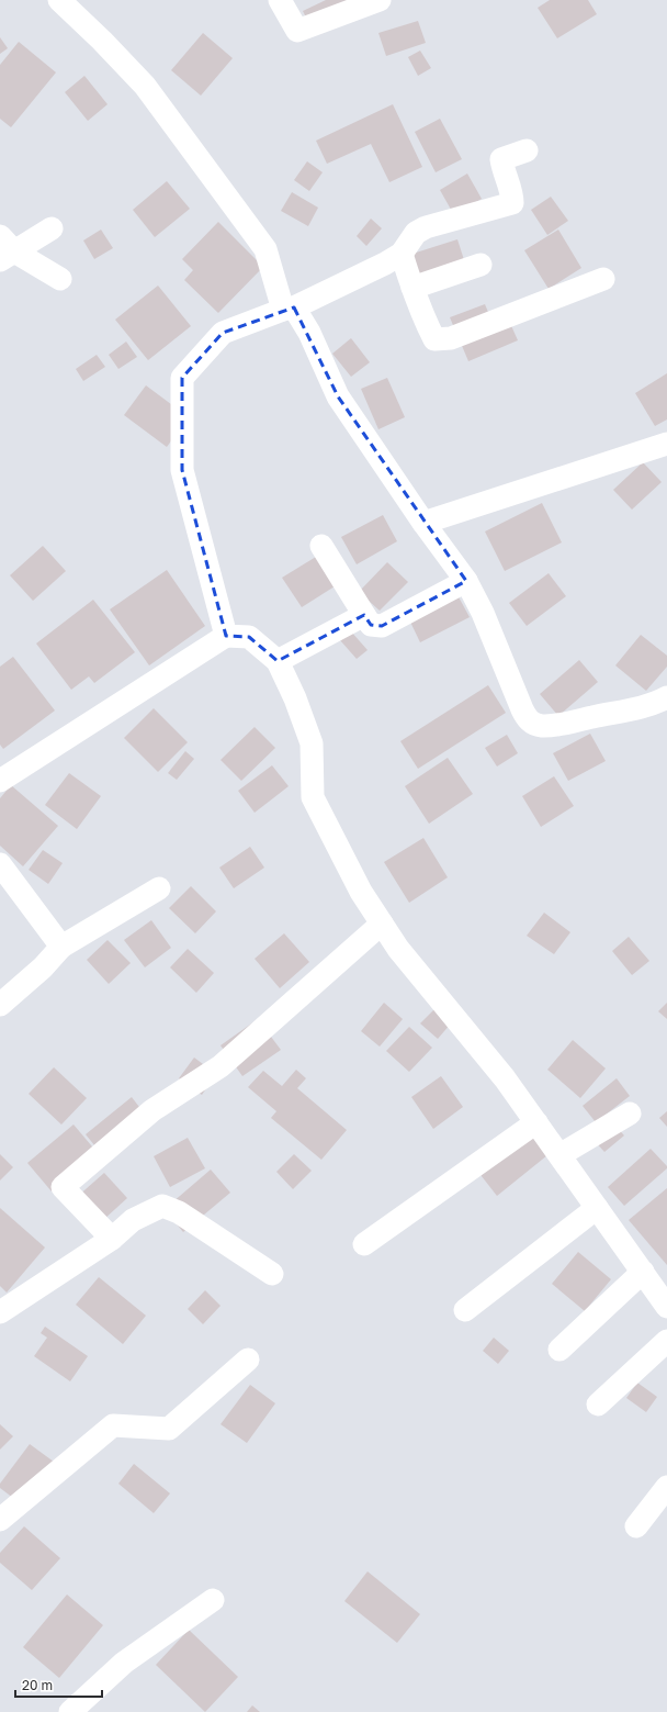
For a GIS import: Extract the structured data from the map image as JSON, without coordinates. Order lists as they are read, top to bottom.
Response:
{
  "scale_bar": "20 m"
}
